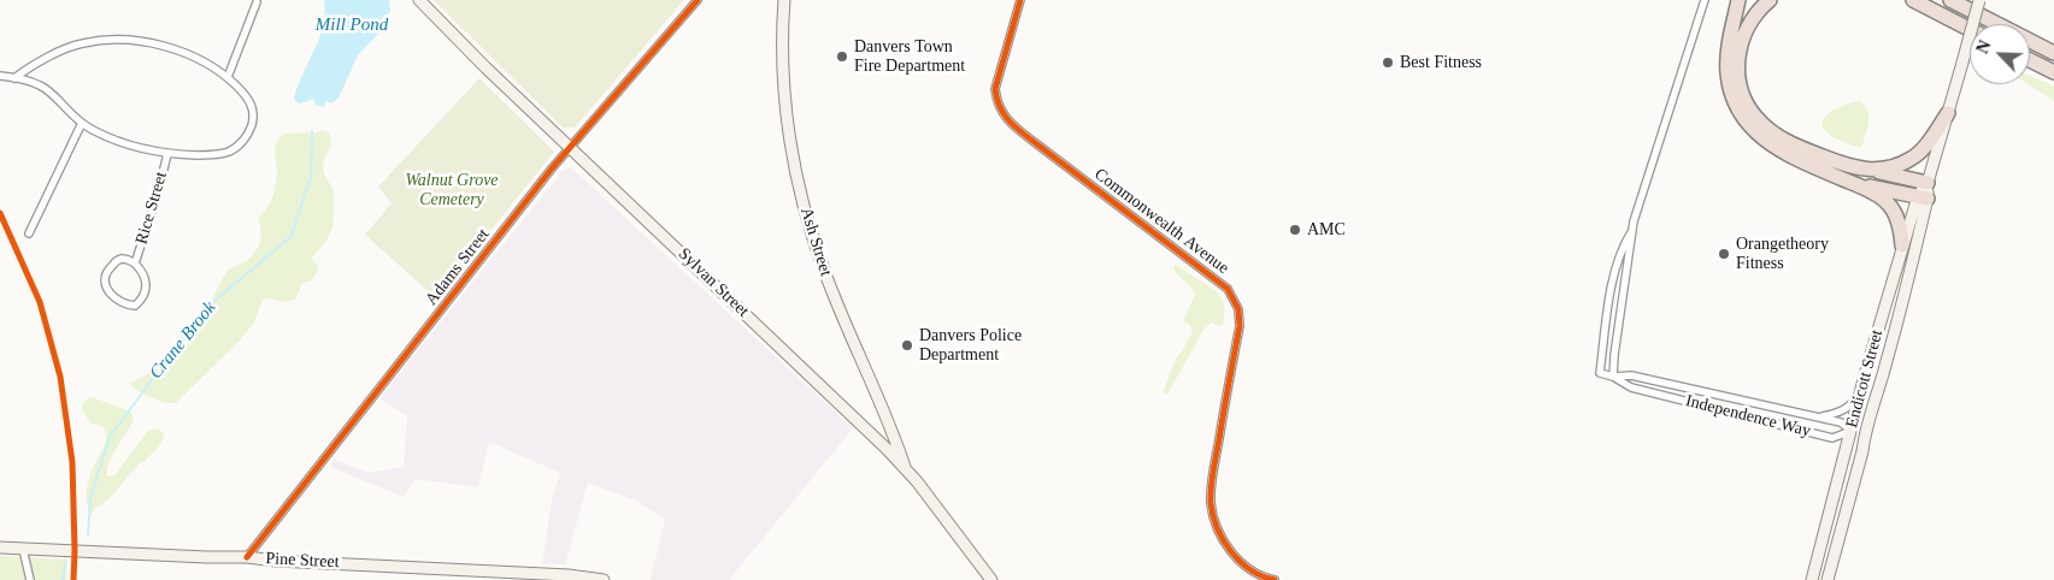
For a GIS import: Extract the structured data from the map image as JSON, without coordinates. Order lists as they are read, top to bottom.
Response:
{
  "streets": {
    "main road": [
      "Ash Street",
      "Sylvan Street",
      "Endicott Street",
      "Pine Street"
    ],
    "street": [
      "Rice Street",
      "Commonwealth Avenue",
      "Adams Street",
      "Independence Way"
    ]
  },
  "crossings": [
    ["Ash Street", "Sylvan Street"],
    ["Adams Street", "Sylvan Street"],
    ["Adams Street", "Pine Street"],
    ["Endicott Street", "Independence Way"]
  ],
  "water": ["Mill Pond", "Crane Brook"],
  "parks": ["Walnut Grove Cemetery"],
  "places": [
    "Danvers Town Fire Department",
    "Best Fitness",
    "AMC",
    "Orangetheory Fitness",
    "Danvers Police Department"
  ],
  "north": "top left"
}
